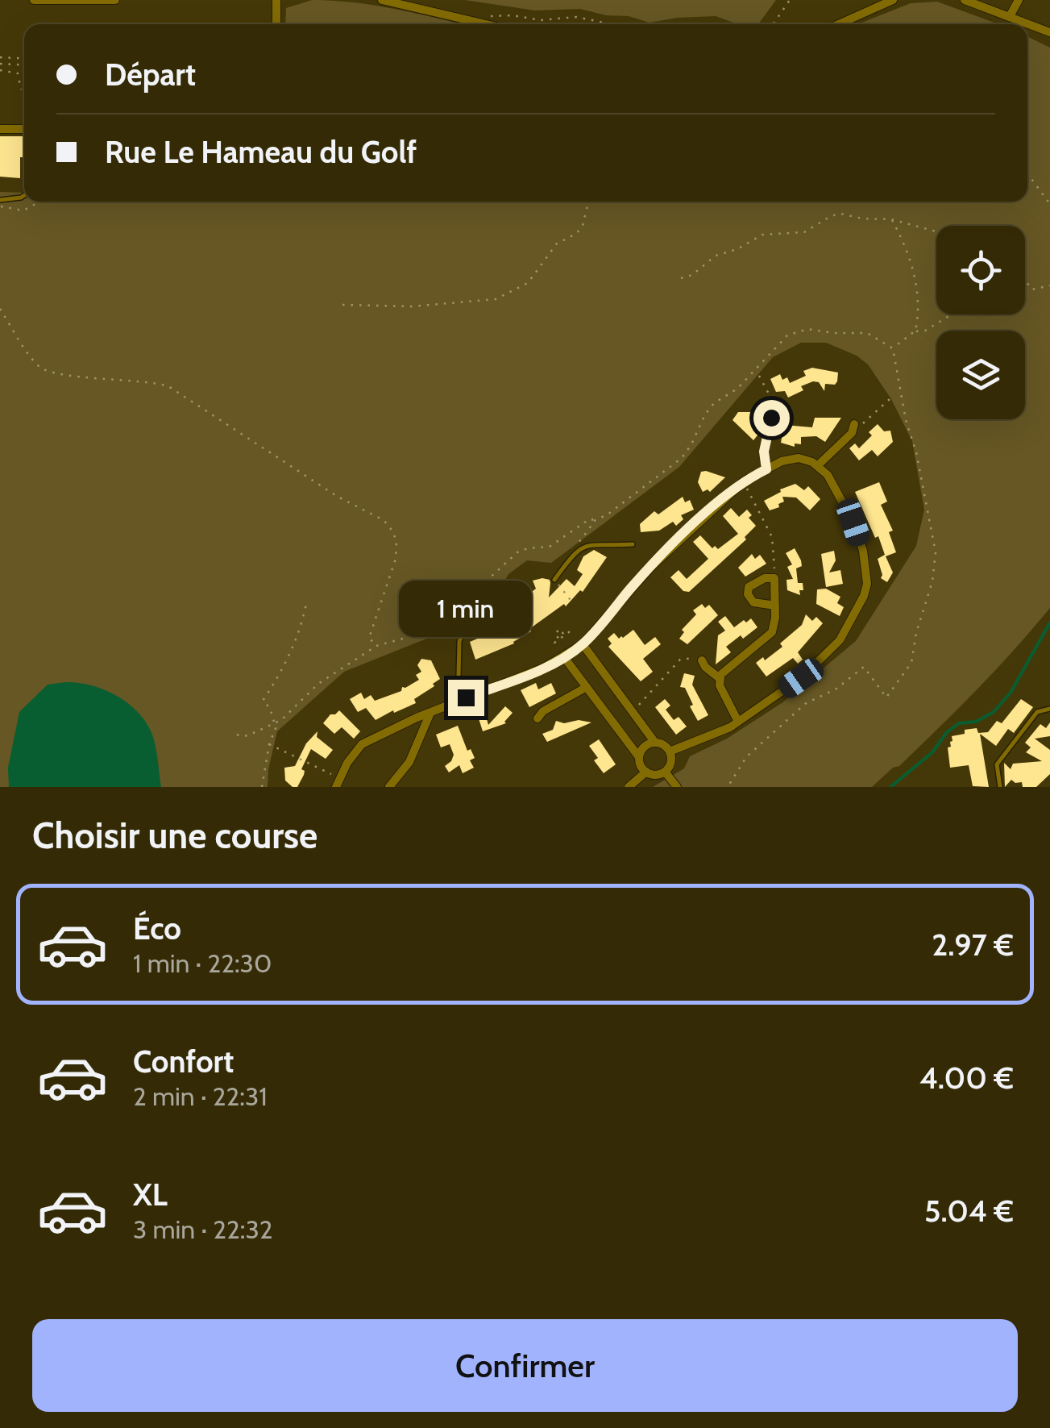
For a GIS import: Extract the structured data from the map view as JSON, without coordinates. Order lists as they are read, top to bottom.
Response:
{
  "page": {
    "banner": ["Départ", "Rue Le Hameau du Golf"],
    "bubble": "1 min",
    "heading": "Choisir une course",
    "list": [
      {
        "name": "Éco",
        "note": "1 min · 22:30",
        "value": "2.97 €"
      },
      {
        "name": "Confort",
        "note": "2 min · 22:31",
        "value": "4.00 €"
      },
      {
        "name": "XL",
        "note": "3 min · 22:32",
        "value": "5.04 €"
      }
    ],
    "buttons": "Confirmer"
  }
}
